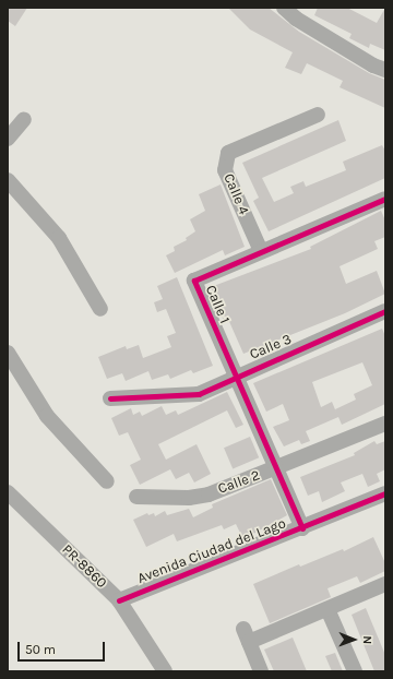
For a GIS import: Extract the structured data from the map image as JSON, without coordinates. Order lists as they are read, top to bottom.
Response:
{
  "streets": {
    "street": [
      "Calle 4",
      "Calle 1",
      "Calle 3",
      "Calle 2",
      "Avenida Ciudad del Lago",
      "PR-8860"
    ]
  },
  "crossings": [
    ["Calle 4", "Calle 1"],
    ["Calle 1", "Calle 3"],
    ["Calle 1", "Calle 2"],
    ["Calle 1", "Avenida Ciudad del Lago"],
    ["Avenida Ciudad del Lago", "PR-8860"]
  ],
  "scale_bar": "50 m",
  "north": "right"
}
